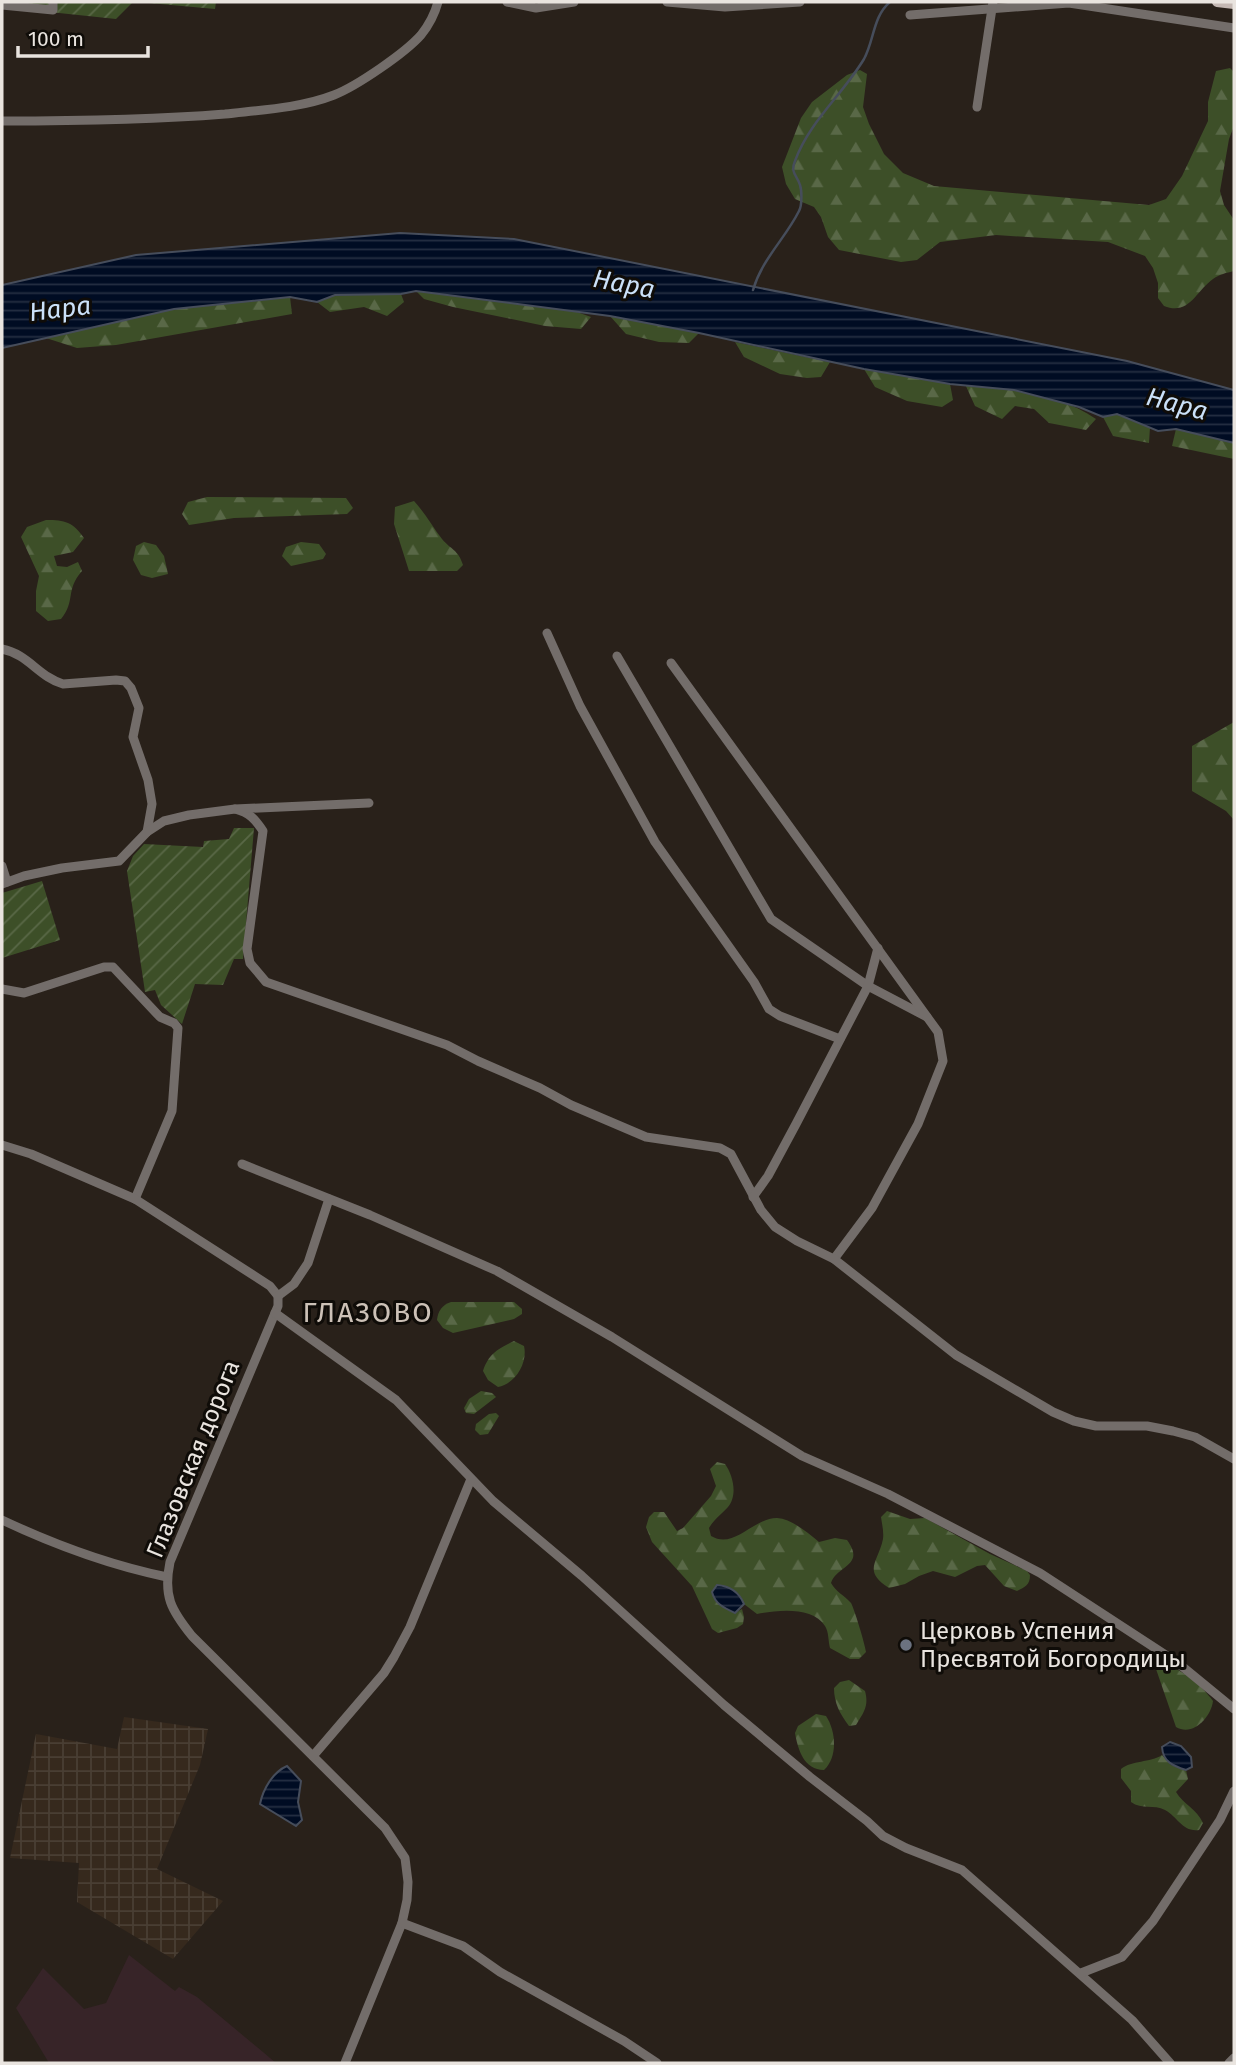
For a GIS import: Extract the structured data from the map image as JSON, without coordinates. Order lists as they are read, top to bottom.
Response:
{
  "streets": {
    "street": ["Глазовская дорога"]
  },
  "districts": ["ГЛАЗОВО"],
  "water": ["Нара"],
  "places": ["Церковь Успения Пресвятой Богородицы"],
  "scale_bar": "100 m"
}
